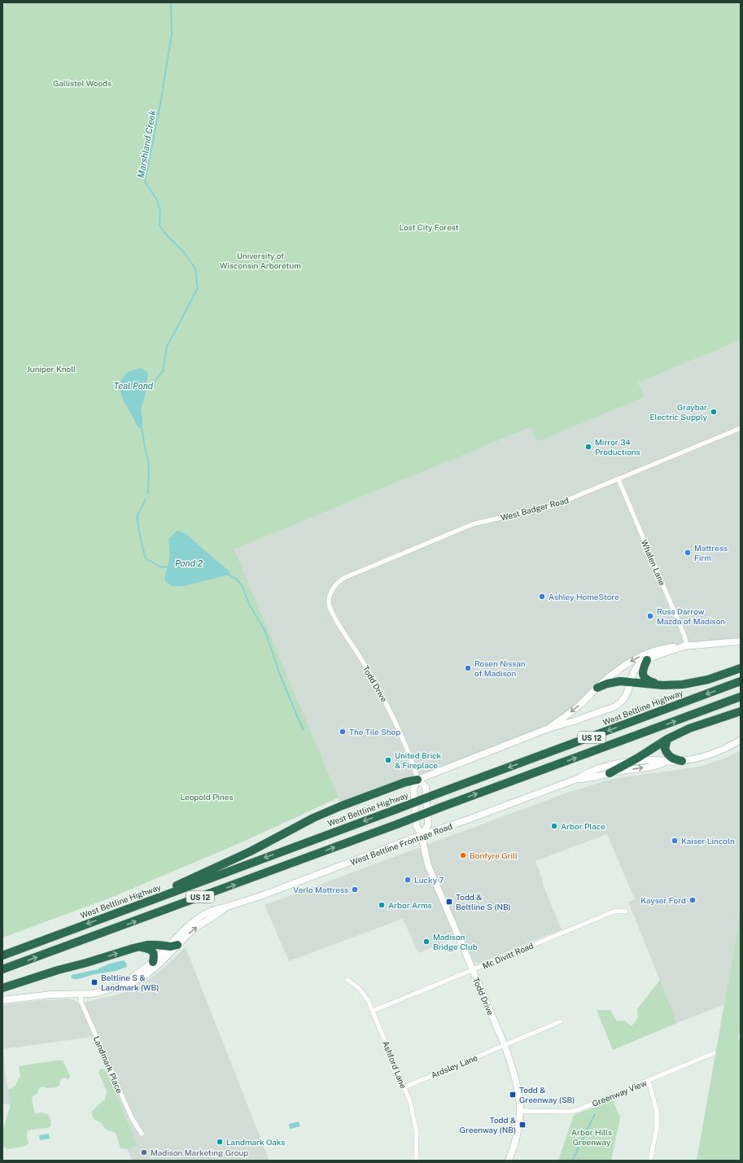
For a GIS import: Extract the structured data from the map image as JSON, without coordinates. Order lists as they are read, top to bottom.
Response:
{
  "streets": {
    "highway": ["West Beltline Highway", "US 12"],
    "street": [
      "West Badger Road",
      "Whalen Lane",
      "Todd Drive",
      "West Beltline Frontage Road",
      "Mc Divitt Road",
      "Landmark Place",
      "Ashford Lane",
      "Ardsley Lane",
      "Greenway View"
    ]
  },
  "crossings": [
    ["West Badger Road", "Whalen Lane"],
    ["West Badger Road", "Todd Drive"],
    ["Todd Drive", "West Beltline Frontage Road"],
    ["Todd Drive", "Mc Divitt Road"],
    ["Todd Drive", "Ardsley Lane"],
    ["Todd Drive", "Greenway View"],
    ["West Beltline Frontage Road", "Landmark Place"],
    ["Mc Divitt Road", "Ashford Lane"],
    ["Ashford Lane", "Ardsley Lane"]
  ],
  "water": ["Marshland Creek", "Teal Pond", "Pond 2"],
  "parks": [
    "Gallistel Woods",
    "Lost City Forest",
    "University of Wisconsin Arboretum",
    "Juniper Knoll",
    "Leopold Pines",
    "Arbor Hills Greenway"
  ],
  "places": {
    "other": [
      "Graybar Electric Supply",
      "Mirror 34 Productions",
      "Mattress Firm",
      "Ashley HomeStore",
      "Russ Darrow Mazda of Madison",
      "Rosen Nissan of Madison",
      "The Tile Shop",
      "United Brick & Fireplace",
      "Arbor Place",
      "Kaiser Lincoln",
      "Bonfyre Grill",
      "Lucky 7",
      "Verlo Mattress",
      "Kayser Ford",
      "Arbor Arms",
      "Madison Bridge Club",
      "Landmark Oaks",
      "Madison Marketing Group"
    ],
    "transit": [
      "Todd & Beltline S (NB)",
      "Beltline S & Landmark (WB)",
      "Todd & Greenway (SB)",
      "Todd & Greenway (NB)"
    ]
  }
}
